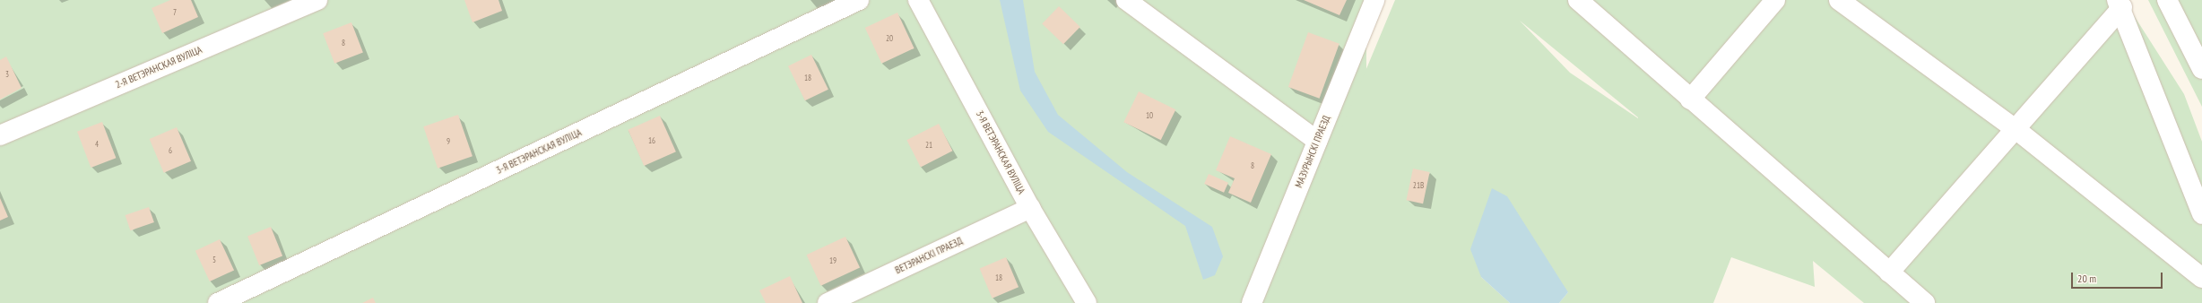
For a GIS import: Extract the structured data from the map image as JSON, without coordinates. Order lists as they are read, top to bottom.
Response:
{
  "streets": {
    "street": [
      "2-Я ВЕТЭРАНСКАЯ ВУЛІЦА",
      "3-Я ВЕТЭРАНСКАЯ ВУЛІЦА",
      "МАЗУРЫНСКІ ПРАЕЗД",
      "ВЕТЭРАНСКІ ПРАЕЗД"
    ]
  },
  "crossings": [
    ["3-Я ВЕТЭРАНСКАЯ ВУЛІЦА", "ВЕТЭРАНСКІ ПРАЕЗД"]
  ],
  "house_numbers": [
    "7",
    "20",
    "8",
    "3",
    "18",
    "10",
    "16",
    "9",
    "4",
    "21",
    "6",
    "8",
    "21В",
    "5",
    "19",
    "18"
  ],
  "scale_bar": "20 m"
}
